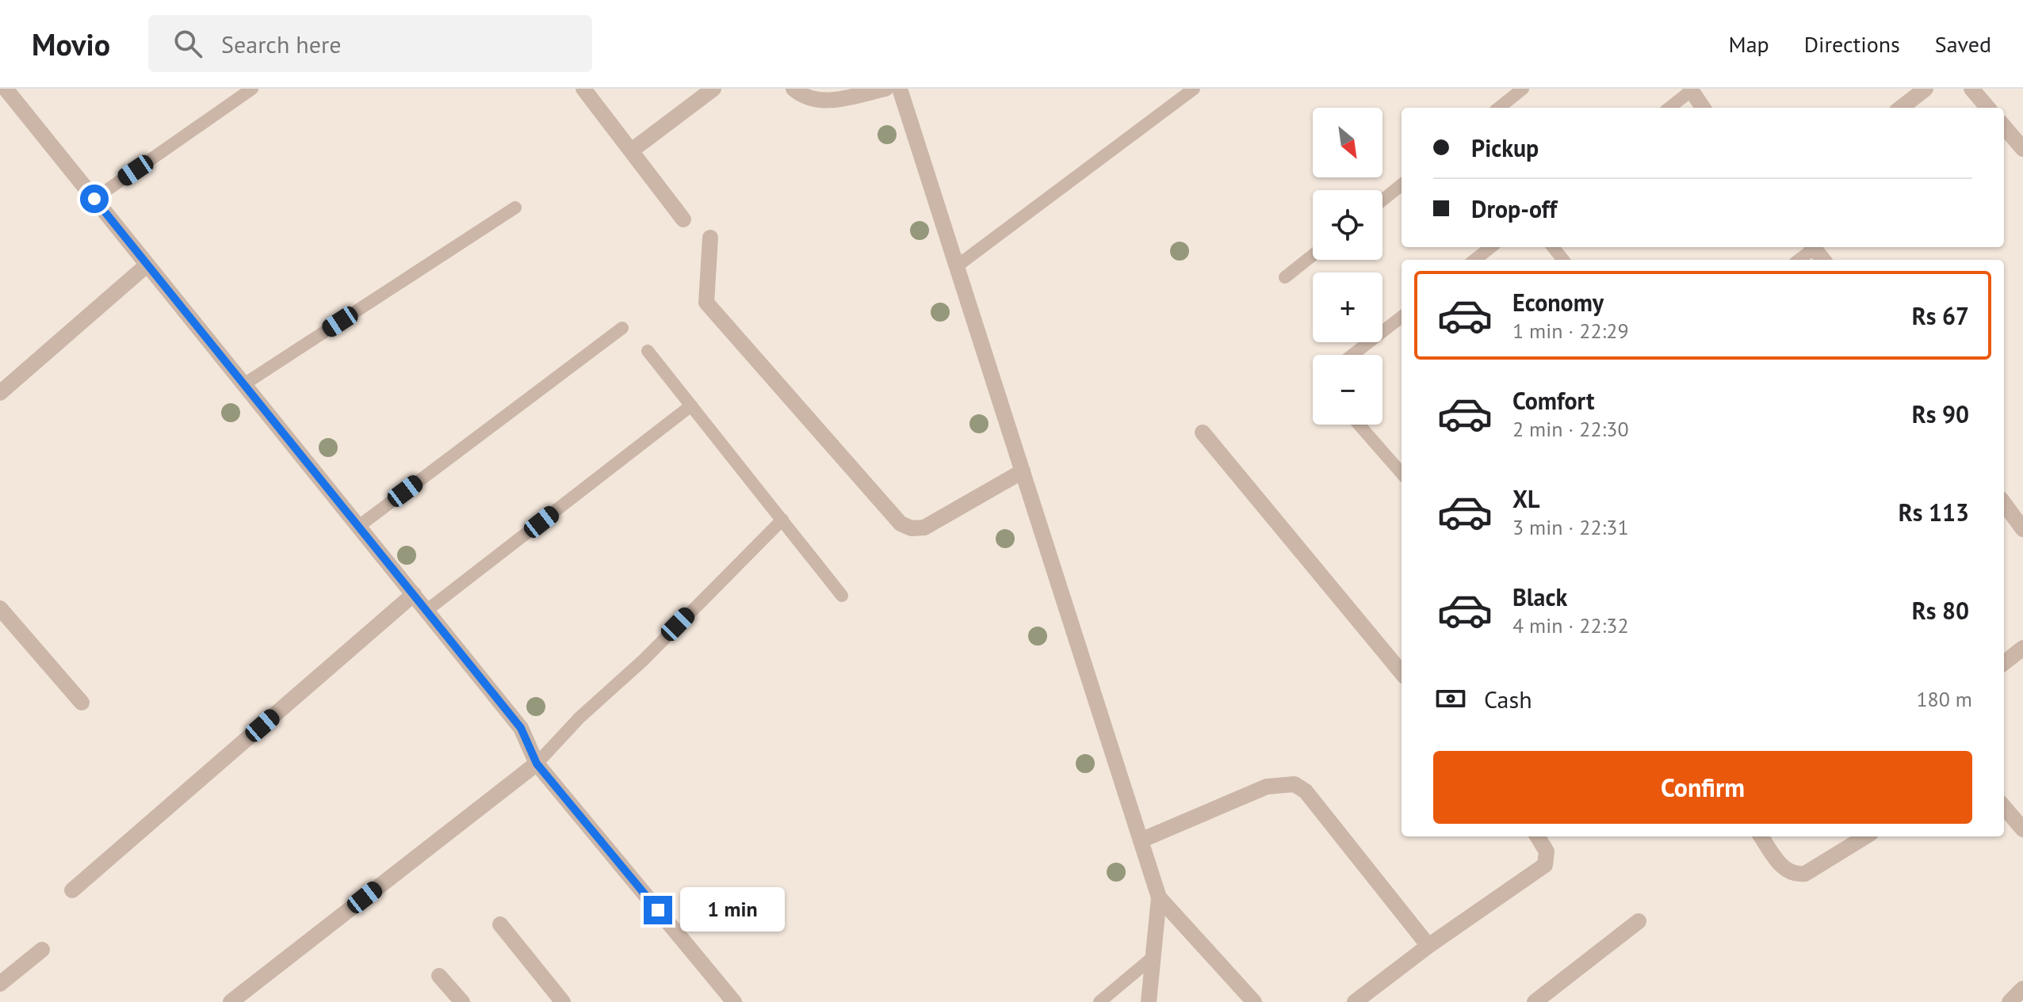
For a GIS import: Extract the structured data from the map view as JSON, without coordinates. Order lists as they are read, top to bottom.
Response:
{
  "north": "bottom right",
  "page": {
    "header": "Movio",
    "search": "Search here",
    "nav": ["Map", "Directions", "Saved"],
    "map_buttons": ["+", "−"],
    "banner": ["Pickup", "Drop-off"],
    "list": [
      {
        "name": "Economy",
        "note": "1 min · 22:29",
        "value": "Rs 67"
      },
      {
        "name": "Comfort",
        "note": "2 min · 22:30",
        "value": "Rs 90"
      },
      {
        "name": "XL",
        "note": "3 min · 22:31",
        "value": "Rs 113"
      },
      {
        "name": "Black",
        "note": "4 min · 22:32",
        "value": "Rs 80"
      }
    ],
    "pay": ["Cash", "180 m"],
    "buttons": "Confirm",
    "bubble": "1 min"
  }
}
